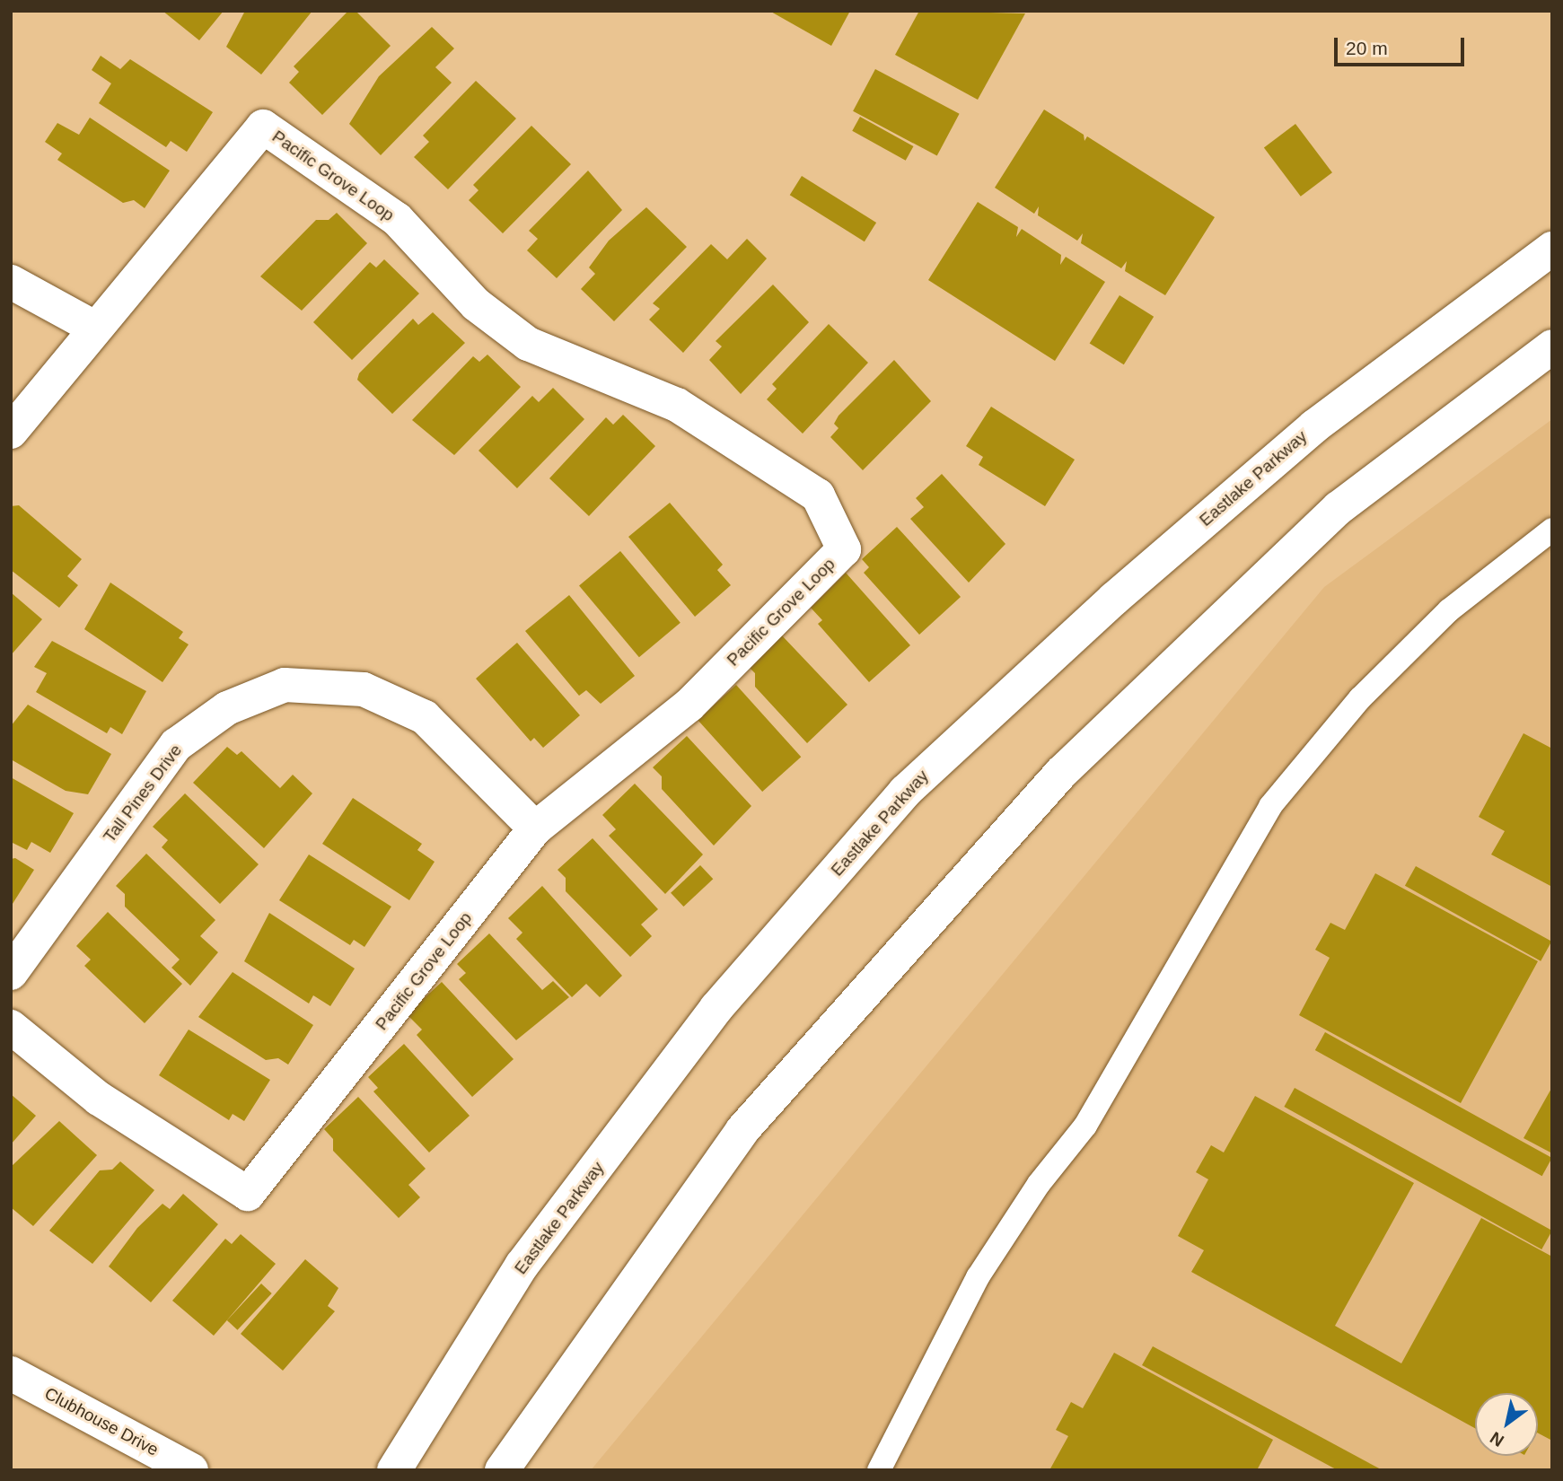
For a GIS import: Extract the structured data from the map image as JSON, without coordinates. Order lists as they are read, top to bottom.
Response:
{
  "streets": {
    "street": [
      "Pacific Grove Loop",
      "Eastlake Parkway",
      "Tall Pines Drive",
      "Clubhouse Drive"
    ]
  },
  "crossings": [
    ["Pacific Grove Loop", "Tall Pines Drive"]
  ],
  "scale_bar": "20 m",
  "north": "bottom left"
}
